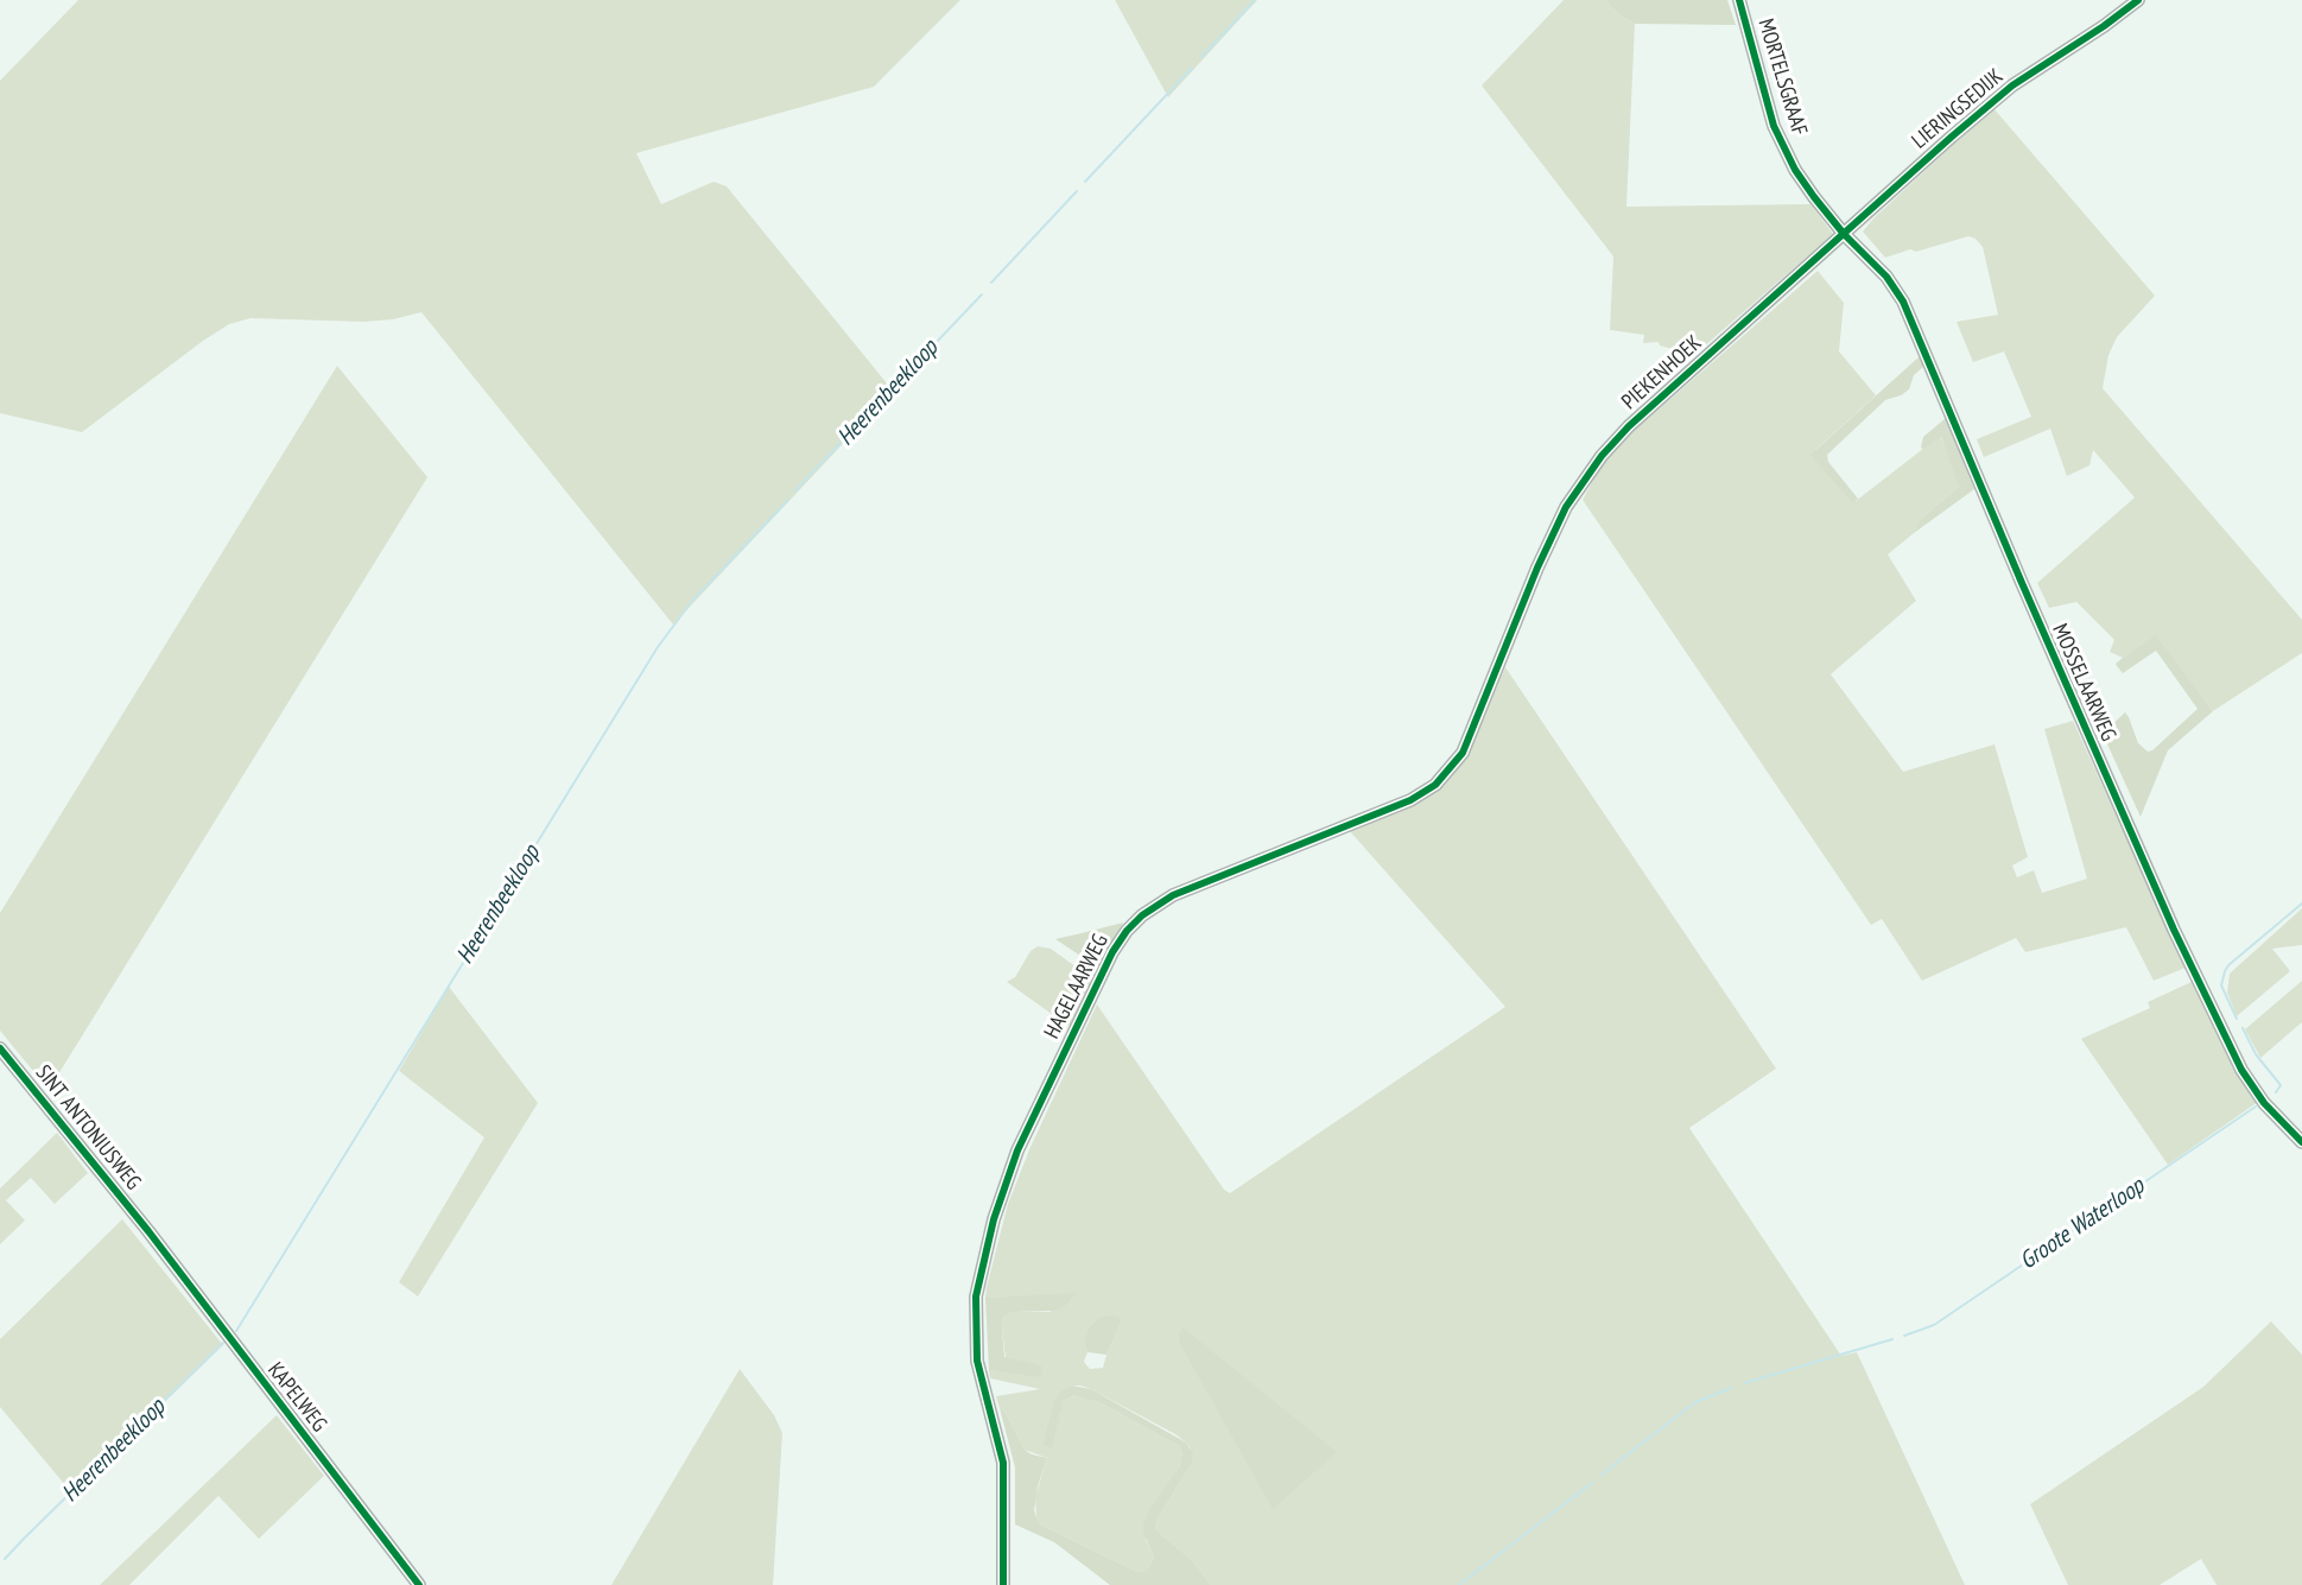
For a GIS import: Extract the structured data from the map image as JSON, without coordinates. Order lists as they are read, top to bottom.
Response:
{
  "streets": {
    "street": [
      "MORTELSGRAAF",
      "LIERINGSEDIJK",
      "PIEKENHOEK",
      "MOSSELAARWEG",
      "HAGELAARWEG",
      "SINT ANTONIUSWEG",
      "KAPELWEG"
    ]
  },
  "crossings": [
    ["MORTELSGRAAF", "LIERINGSEDIJK"],
    ["MORTELSGRAAF", "PIEKENHOEK"],
    ["MORTELSGRAAF", "MOSSELAARWEG"],
    ["LIERINGSEDIJK", "PIEKENHOEK"],
    ["LIERINGSEDIJK", "MOSSELAARWEG"],
    ["PIEKENHOEK", "MOSSELAARWEG"],
    ["PIEKENHOEK", "HAGELAARWEG"],
    ["SINT ANTONIUSWEG", "KAPELWEG"]
  ],
  "water": ["Heerenbeekloop", "Groote Waterloop"]
}
